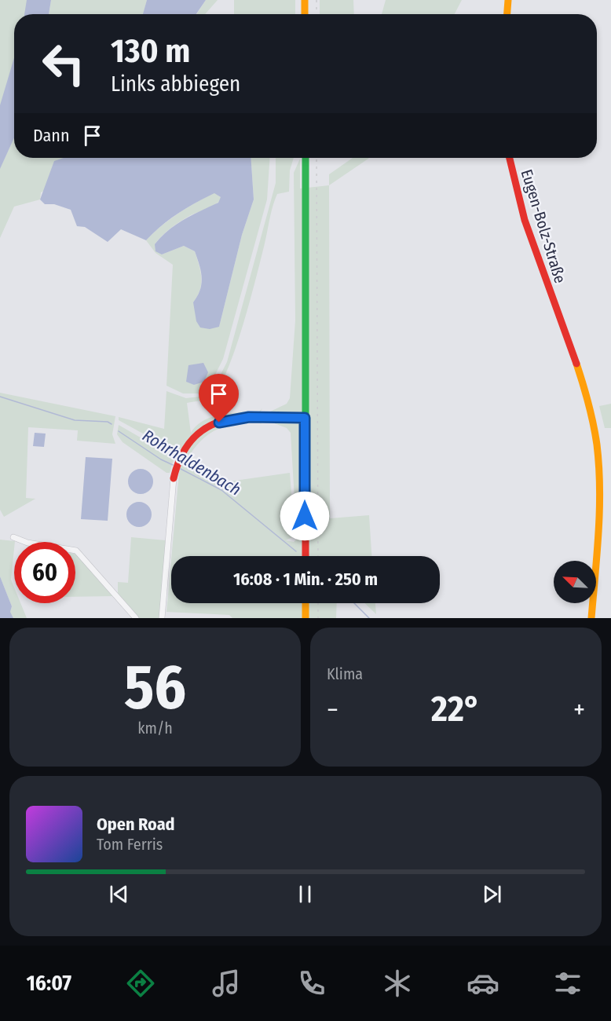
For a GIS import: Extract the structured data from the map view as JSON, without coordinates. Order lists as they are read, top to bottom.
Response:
{
  "streets": {
    "main road": ["Eugen-Bolz-Straße"]
  },
  "water": ["Rohrhaldenbach"],
  "north": "top left",
  "page": {
    "turn": ["130 m", "Links abbiegen"],
    "then": "Dann",
    "limit": "60",
    "trip": "16:08 · 1 Min. · 250 m",
    "tile": [
      ["56", "km/h"],
      "Klima"
    ],
    "heat": ["−", "22°", "+"],
    "song": ["Open Road", "Tom Ferris"],
    "tabs": "16:07"
  }
}
